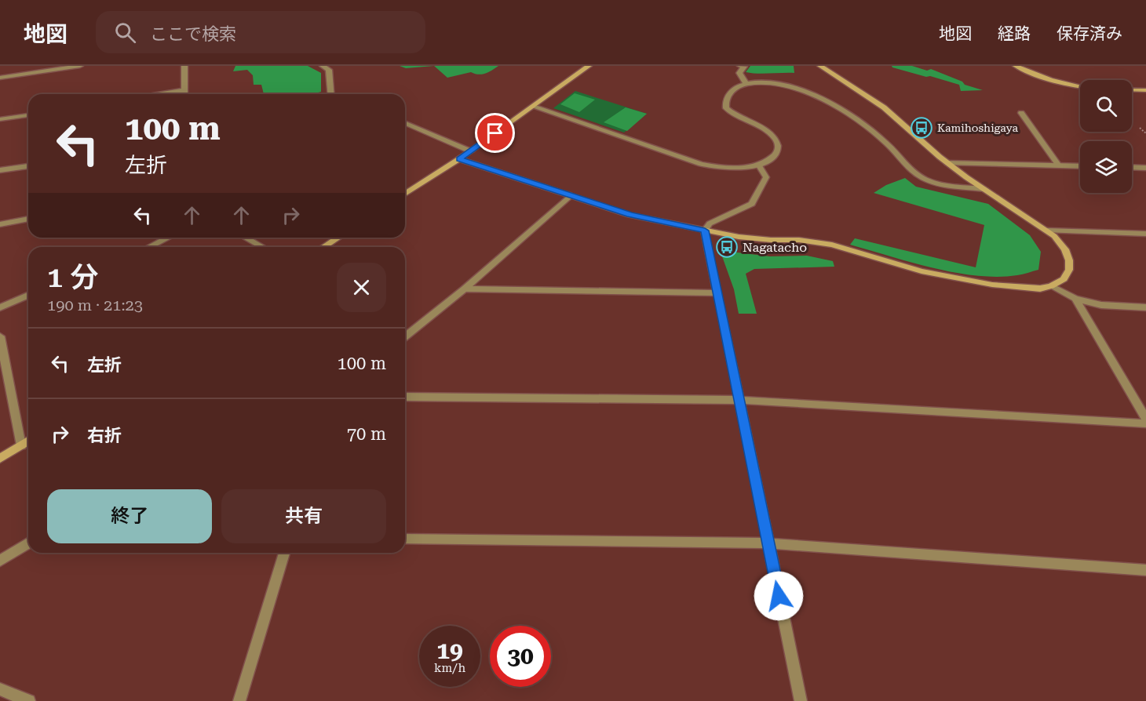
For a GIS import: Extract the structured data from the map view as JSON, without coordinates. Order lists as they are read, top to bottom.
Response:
{
  "places": {
    "bus stop": ["Kamihoshigaya", "Nagatacho"]
  },
  "page": {
    "header": "地図",
    "search": "ここで検索",
    "nav": ["地図", "経路", "保存済み"],
    "turn": ["100 m", "左折"],
    "heading": ["1 分", "190 m · 21:23"],
    "list": [
      {
        "name": "左折",
        "value": "100 m"
      },
      {
        "name": "右折",
        "value": "70 m"
      }
    ],
    "buttons": ["終了", "共有"],
    "speed": "19 km/h",
    "limit": "30"
  }
}
